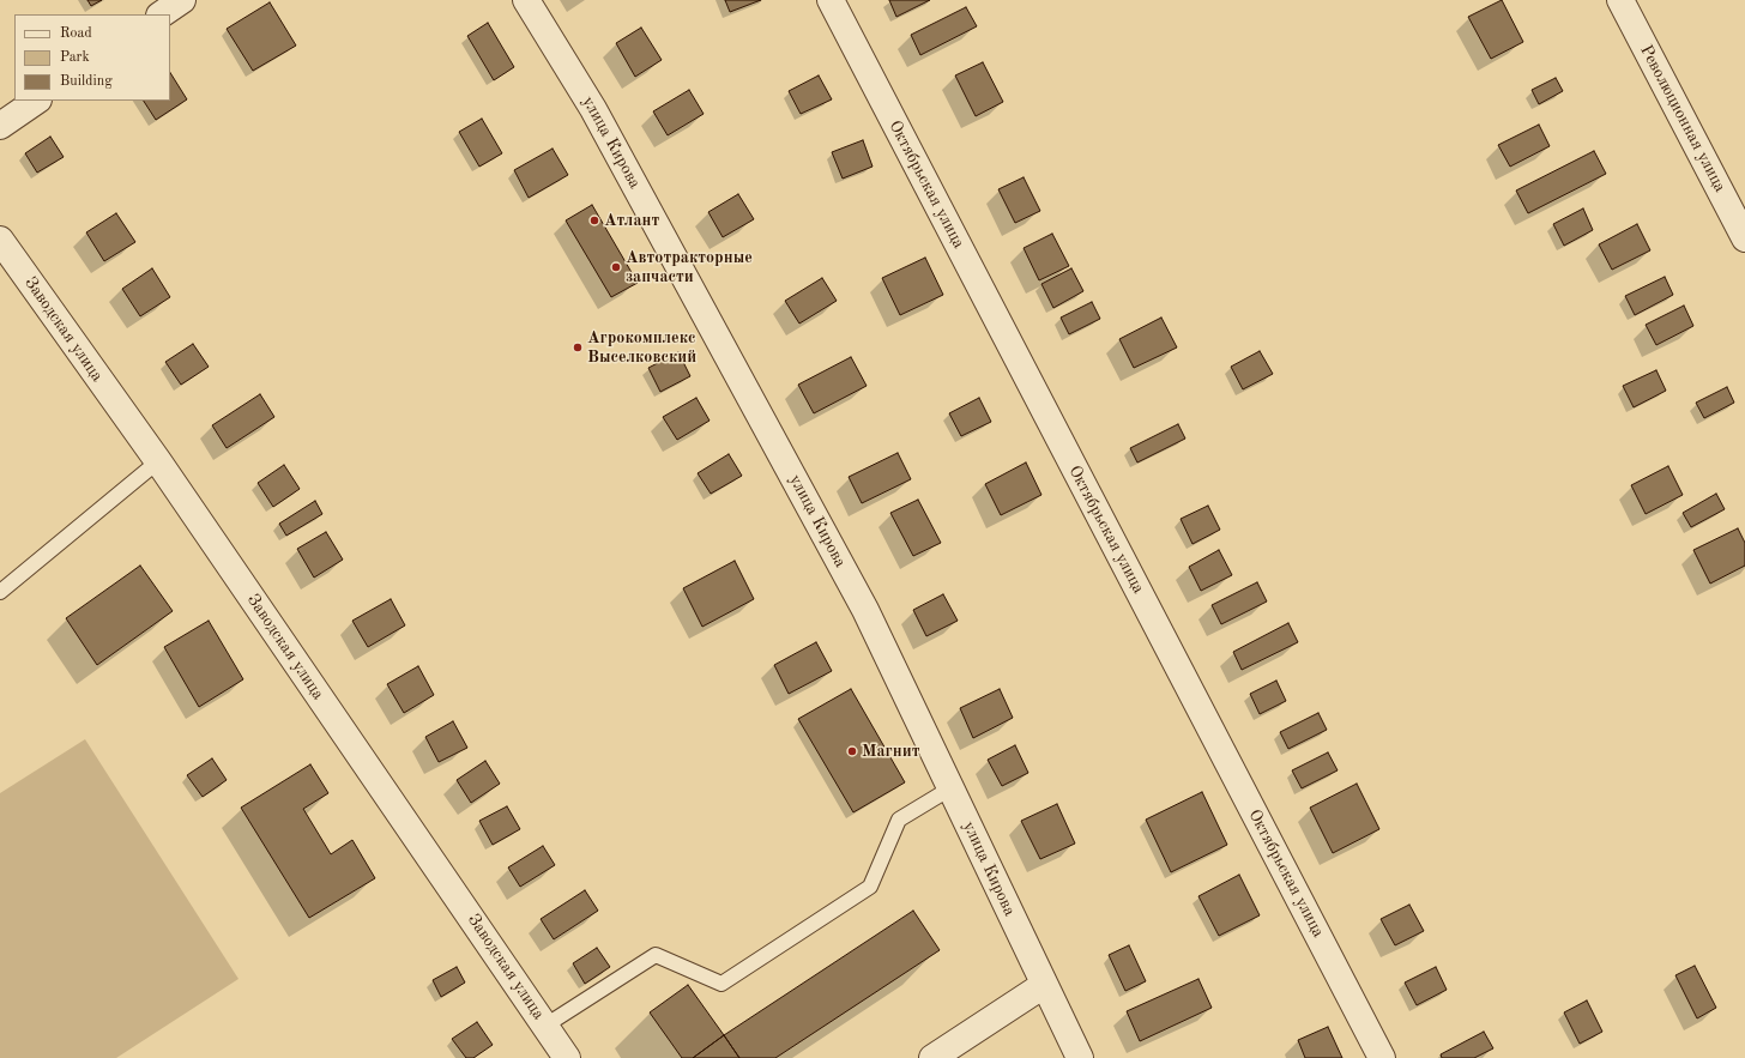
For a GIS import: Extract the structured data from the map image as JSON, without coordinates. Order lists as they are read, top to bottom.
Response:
{
  "streets": {
    "street": [
      "Революционная улица",
      "улица Кирова",
      "Октябрьская улица",
      "Заводская улица"
    ]
  },
  "places": [
    "Атлант",
    "Автотракторные запчасти",
    "Агрокомплекс Выселковский",
    "Магнит"
  ],
  "legend": ["Road", "Park", "Building"]
}
